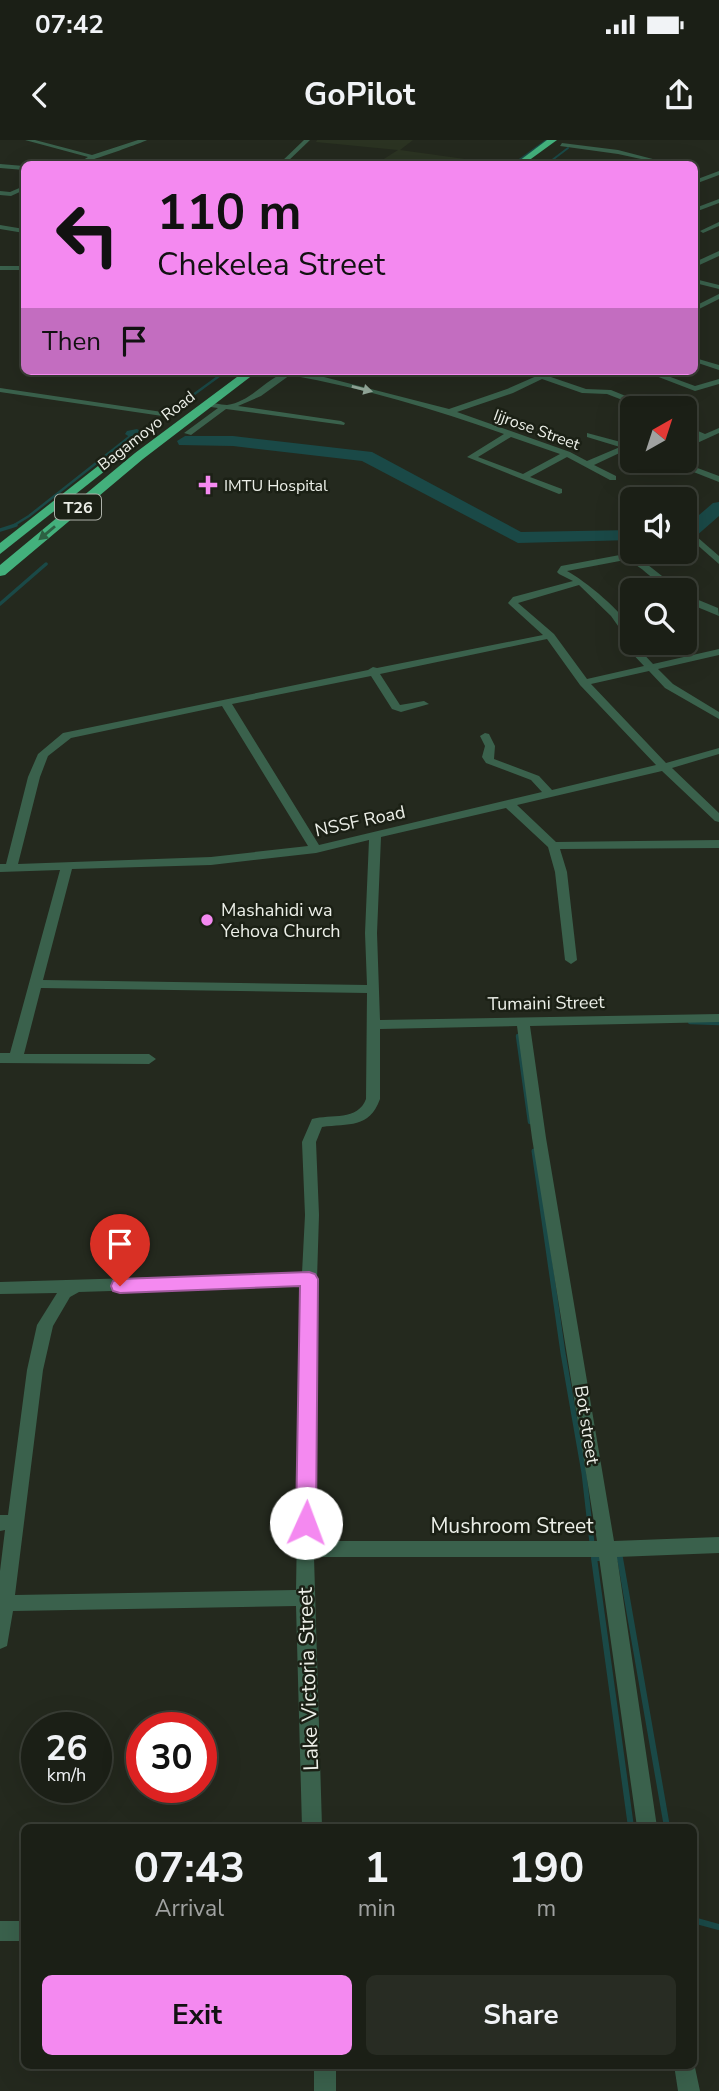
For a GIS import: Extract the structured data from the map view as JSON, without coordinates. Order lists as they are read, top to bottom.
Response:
{
  "streets": {
    "highway": ["Bagamoyo Road", "T26"],
    "street": [
      "Ijjrose Street",
      "NSSF Road",
      "Tumaini Street",
      "Bot street",
      "Mushroom Street",
      "Lake Victoria Street"
    ]
  },
  "crossings": [
    ["Tumaini Street", "Bot street"],
    ["Bot street", "Mushroom Street"],
    ["Mushroom Street", "Lake Victoria Street"]
  ],
  "places": {
    "health": ["IMTU Hospital"],
    "other": ["Mashahidi wa Yehova Church"]
  },
  "north": "top right",
  "page": {
    "status": "07:42",
    "header": "GoPilot",
    "turn": ["110 m", "Chekelea Street"],
    "then": "Then",
    "speed": "26 km/h",
    "limit": "30",
    "eta": [
      "07:43",
      "Arrival",
      "1",
      "min",
      "190",
      "m"
    ],
    "buttons": ["Exit", "Share"]
  }
}
